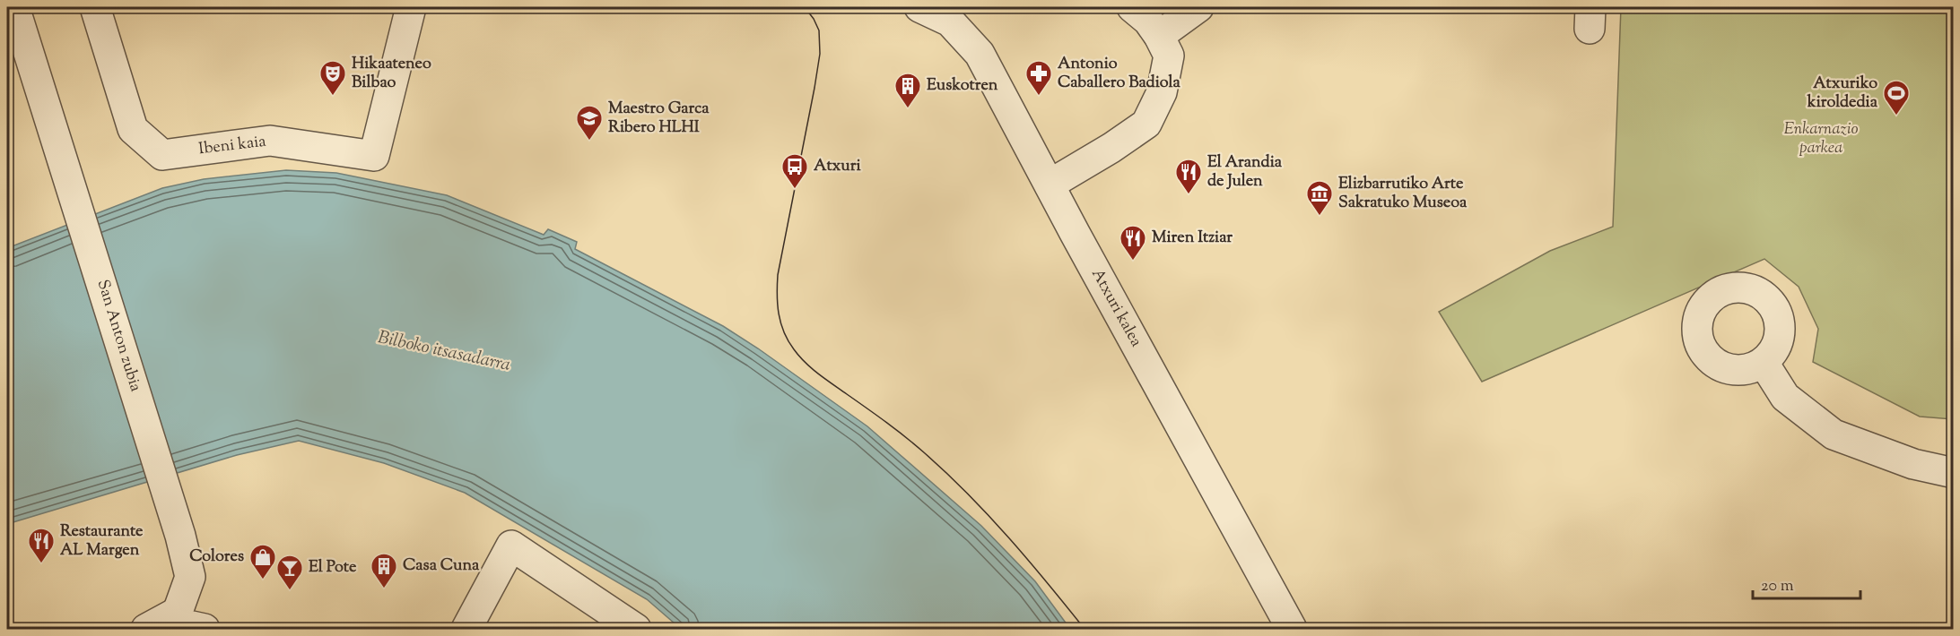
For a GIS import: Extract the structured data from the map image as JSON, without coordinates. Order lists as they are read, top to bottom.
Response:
{
  "streets": {
    "street": ["Ibeni kaia", "Atxuri kalea", "San Anton zubia"]
  },
  "water": ["Bilboko itsasadarra"],
  "parks": ["Enkarnazio parkea"],
  "places": {
    "theatre": ["Hikaateneo Bilbao"],
    "pharmacy": ["Antonio Caballero Badiola"],
    "building": ["Euskotren", "Casa Cuna"],
    "sports": ["Atxuriko kiroldedia"],
    "school or university": ["Maestro Garca Ribero HLHI"],
    "bus stop": ["Atxuri"],
    "restaurant": ["El Arandia de Julen", "Miren Itziar", "Restaurante AL Margen"],
    "museum": ["Elizbarrutiko Arte Sakratuko Museoa"],
    "shop": ["Colores"],
    "bar": ["El Pote"]
  },
  "scale_bar": "20 m"
}
